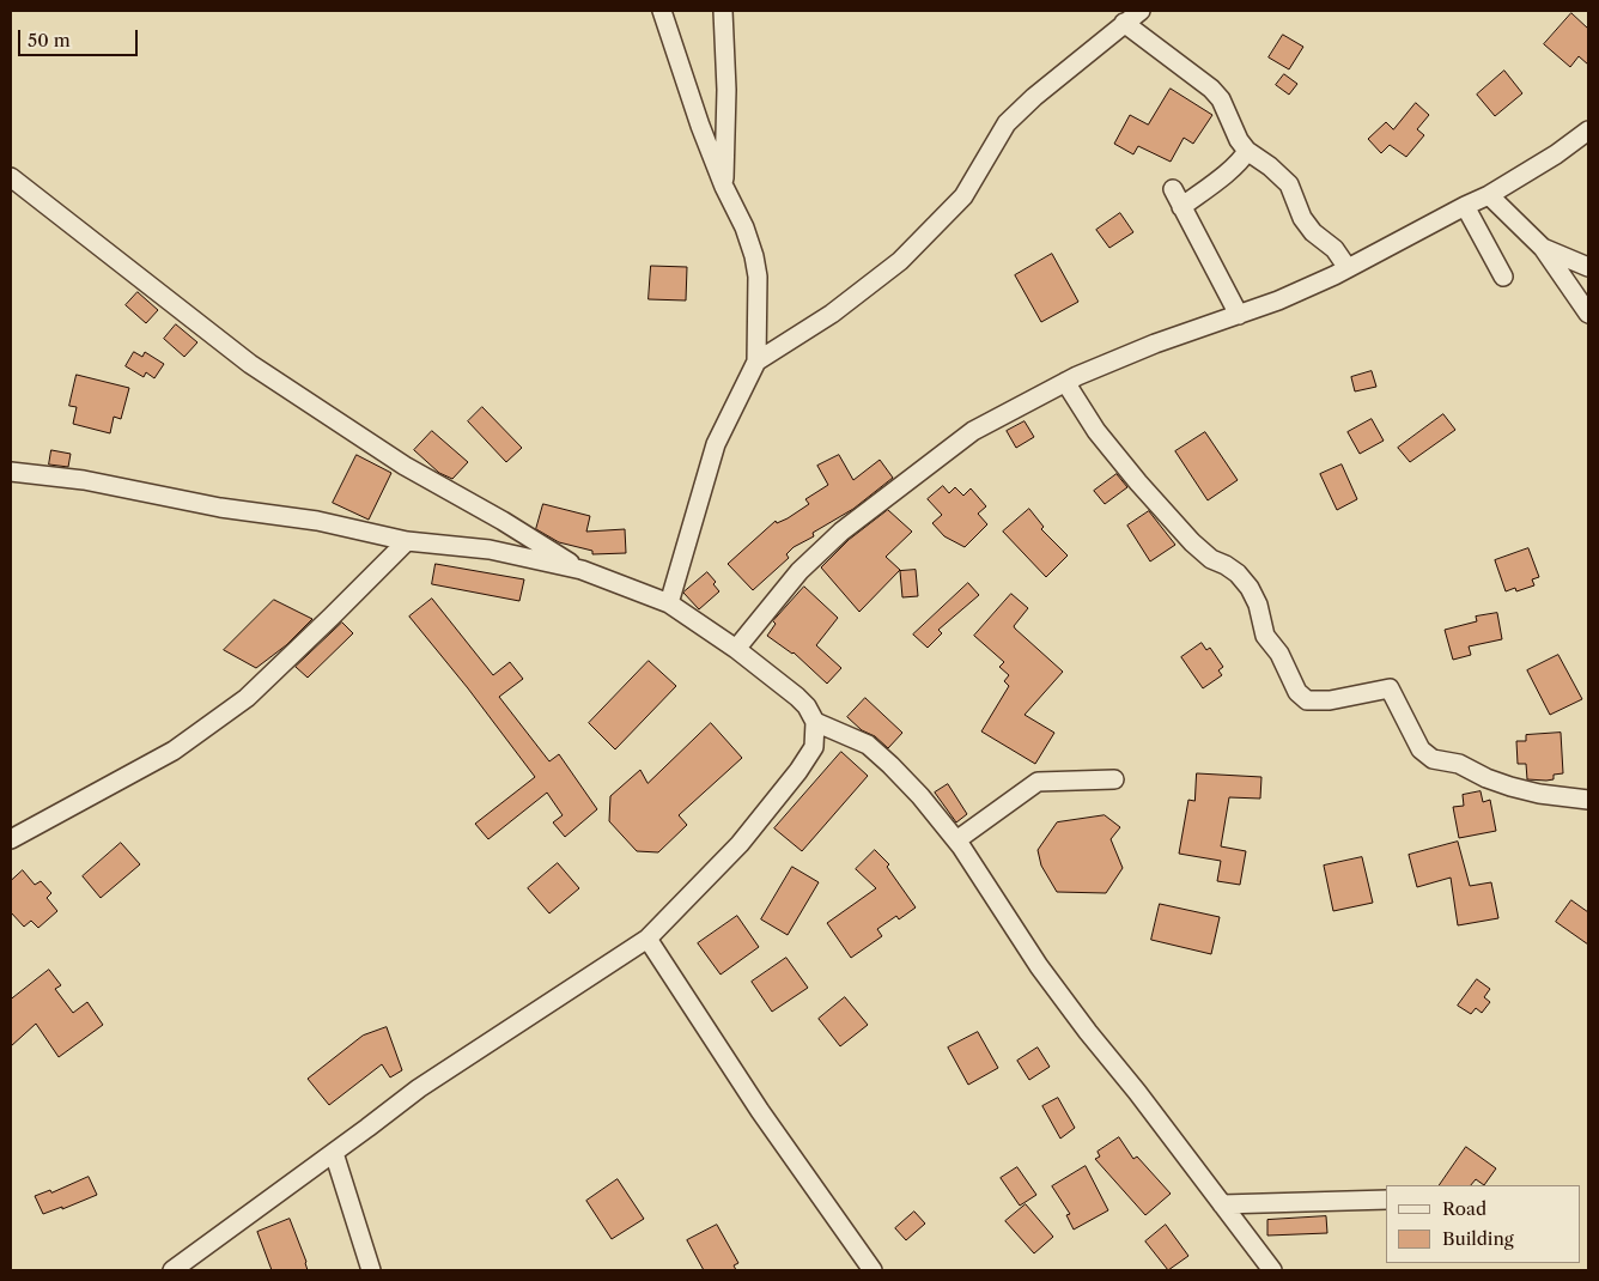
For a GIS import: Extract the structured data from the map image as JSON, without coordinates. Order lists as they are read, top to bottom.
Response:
{
  "legend": ["Road", "Building"],
  "scale_bar": "50 m"
}
